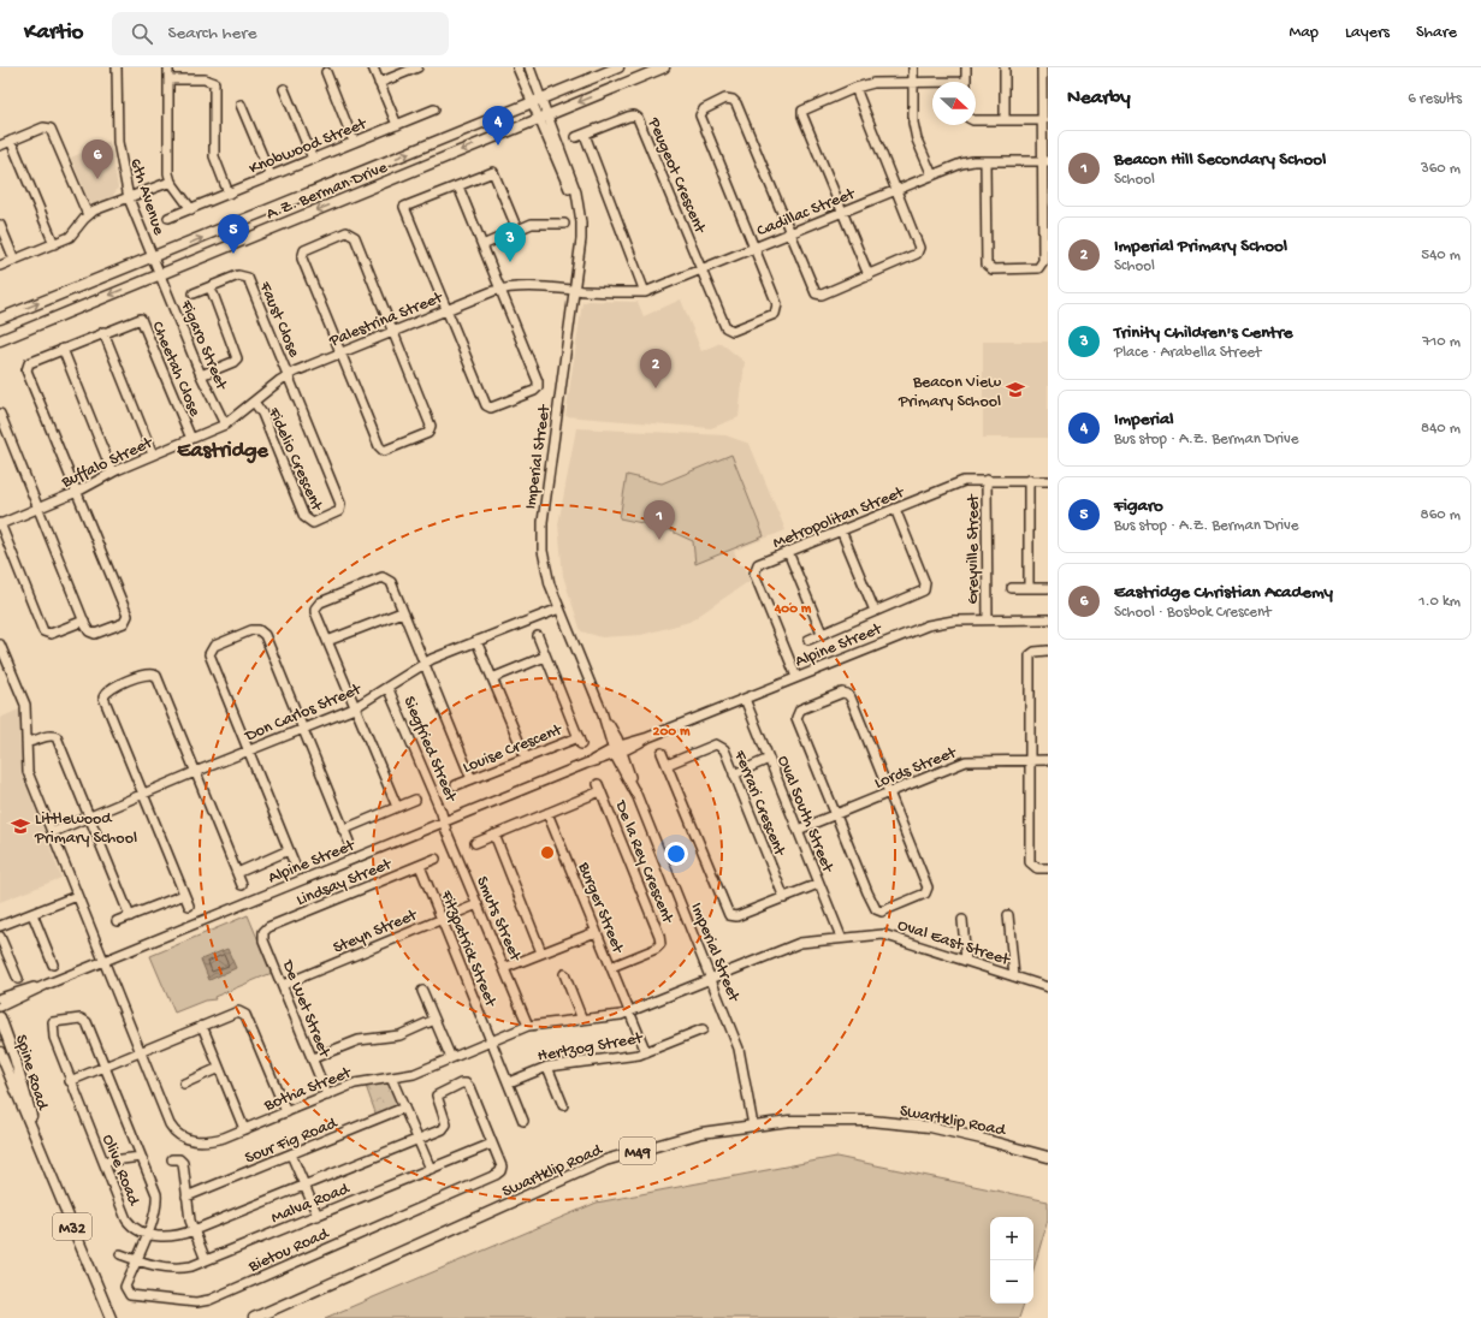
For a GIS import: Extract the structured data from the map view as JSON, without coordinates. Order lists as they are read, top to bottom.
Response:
{
  "streets": {
    "main road": [
      "A.Z. Berman Drive",
      "Spine Road",
      "Swartklip Road",
      "M49",
      "M32"
    ],
    "street": [
      "Knobwood Street",
      "Peugeot Crescent",
      "6th Avenue",
      "Cadillac Street",
      "Palestrina Street",
      "Faust Close",
      "Figaro Street",
      "Cheetah Close",
      "Imperial Street",
      "Fidelio Crescent",
      "Buffalo Street",
      "Metropolitan Street",
      "Greyville Street",
      "Alpine Street",
      "Don Carlos Street",
      "Louise Crescent",
      "Siegfried Street",
      "Lords Street",
      "Ferrari Crescent",
      "Oval South Street",
      "De la Rey Crescent",
      "Lindsay Street",
      "Burger Street",
      "Smuts Street",
      "Steyn Street",
      "Oval East Street",
      "Fitzpatrick Street",
      "De Wet Street",
      "Hertzog Street",
      "Botha Street",
      "Sour Fig Road",
      "Olive Road",
      "Malva Road",
      "Bietou Road"
    ]
  },
  "crossings": [
    ["Peugeot Crescent", "Cadillac Street"],
    ["A.Z. Berman Drive", "6th Avenue"],
    ["A.Z. Berman Drive", "Figaro Street"],
    ["A.Z. Berman Drive", "Imperial Street"],
    ["6th Avenue", "Figaro Street"],
    ["Cadillac Street", "Palestrina Street"],
    ["Cadillac Street", "Imperial Street"],
    ["Palestrina Street", "Faust Close"],
    ["Palestrina Street", "Figaro Street"],
    ["Palestrina Street", "Imperial Street"],
    ["Palestrina Street", "Fidelio Crescent"],
    ["Palestrina Street", "Buffalo Street"],
    ["Faust Close", "Fidelio Crescent"],
    ["Figaro Street", "Buffalo Street"],
    ["Cheetah Close", "Buffalo Street"],
    ["Imperial Street", "Alpine Street"],
    ["Imperial Street", "Don Carlos Street"],
    ["Imperial Street", "Oval East Street"],
    ["Imperial Street", "Botha Street"],
    ["Imperial Street", "Swartklip Road"],
    ["Metropolitan Street", "Greyville Street"],
    ["Metropolitan Street", "Alpine Street"],
    ["Greyville Street", "Alpine Street"],
    ["Alpine Street", "Siegfried Street"],
    ["Alpine Street", "Oval South Street"],
    ["Alpine Street", "Smuts Street"],
    ["Alpine Street", "Botha Street"],
    ["Don Carlos Street", "Siegfried Street"],
    ["Don Carlos Street", "Botha Street"],
    ["Siegfried Street", "Smuts Street"],
    ["Lords Street", "Oval South Street"],
    ["Oval South Street", "Oval East Street"],
    ["De la Rey Crescent", "Burger Street"],
    ["Lindsay Street", "Fitzpatrick Street"],
    ["Lindsay Street", "De Wet Street"],
    ["Burger Street", "Hertzog Street"],
    ["Burger Street", "Botha Street"],
    ["Smuts Street", "Steyn Street"],
    ["Smuts Street", "Botha Street"],
    ["Steyn Street", "Fitzpatrick Street"],
    ["Steyn Street", "De Wet Street"],
    ["Oval East Street", "Botha Street"],
    ["Fitzpatrick Street", "Hertzog Street"],
    ["Fitzpatrick Street", "Botha Street"],
    ["De Wet Street", "Botha Street"],
    ["Olive Road", "Bietou Road"],
    ["Malva Road", "Bietou Road"]
  ],
  "districts": ["Eastridge"],
  "places": {
    "school or university": ["Beacon View Primary School", "Littlewood Primary School"]
  },
  "north": "right",
  "page": {
    "header": "Kartio",
    "search": "Search here",
    "nav": ["Map", "Layers", "Share"],
    "heading": ["Nearby", "6 results"],
    "pins": [
      "4",
      "6",
      "5",
      "3",
      "2",
      "1"
    ],
    "list": [
      {
        "mark": "1",
        "name": "Beacon Hill Secondary School",
        "note": "School",
        "value": "360 m"
      },
      {
        "mark": "2",
        "name": "Imperial Primary School",
        "note": "School",
        "value": "540 m"
      },
      {
        "mark": "3",
        "name": "Trinity Children's Centre",
        "note": "Place · Arabella Street",
        "value": "710 m"
      },
      {
        "mark": "4",
        "name": "Imperial",
        "note": "Bus stop · A.Z. Berman Drive",
        "value": "840 m"
      },
      {
        "mark": "5",
        "name": "Figaro",
        "note": "Bus stop · A.Z. Berman Drive",
        "value": "860 m"
      },
      {
        "mark": "6",
        "name": "Eastridge Christian Academy",
        "note": "School · Bosbok Crescent",
        "value": "1.0 km"
      }
    ],
    "map_buttons": ["+", "−"]
  },
  "rings": ["400 m", "200 m"]
}
